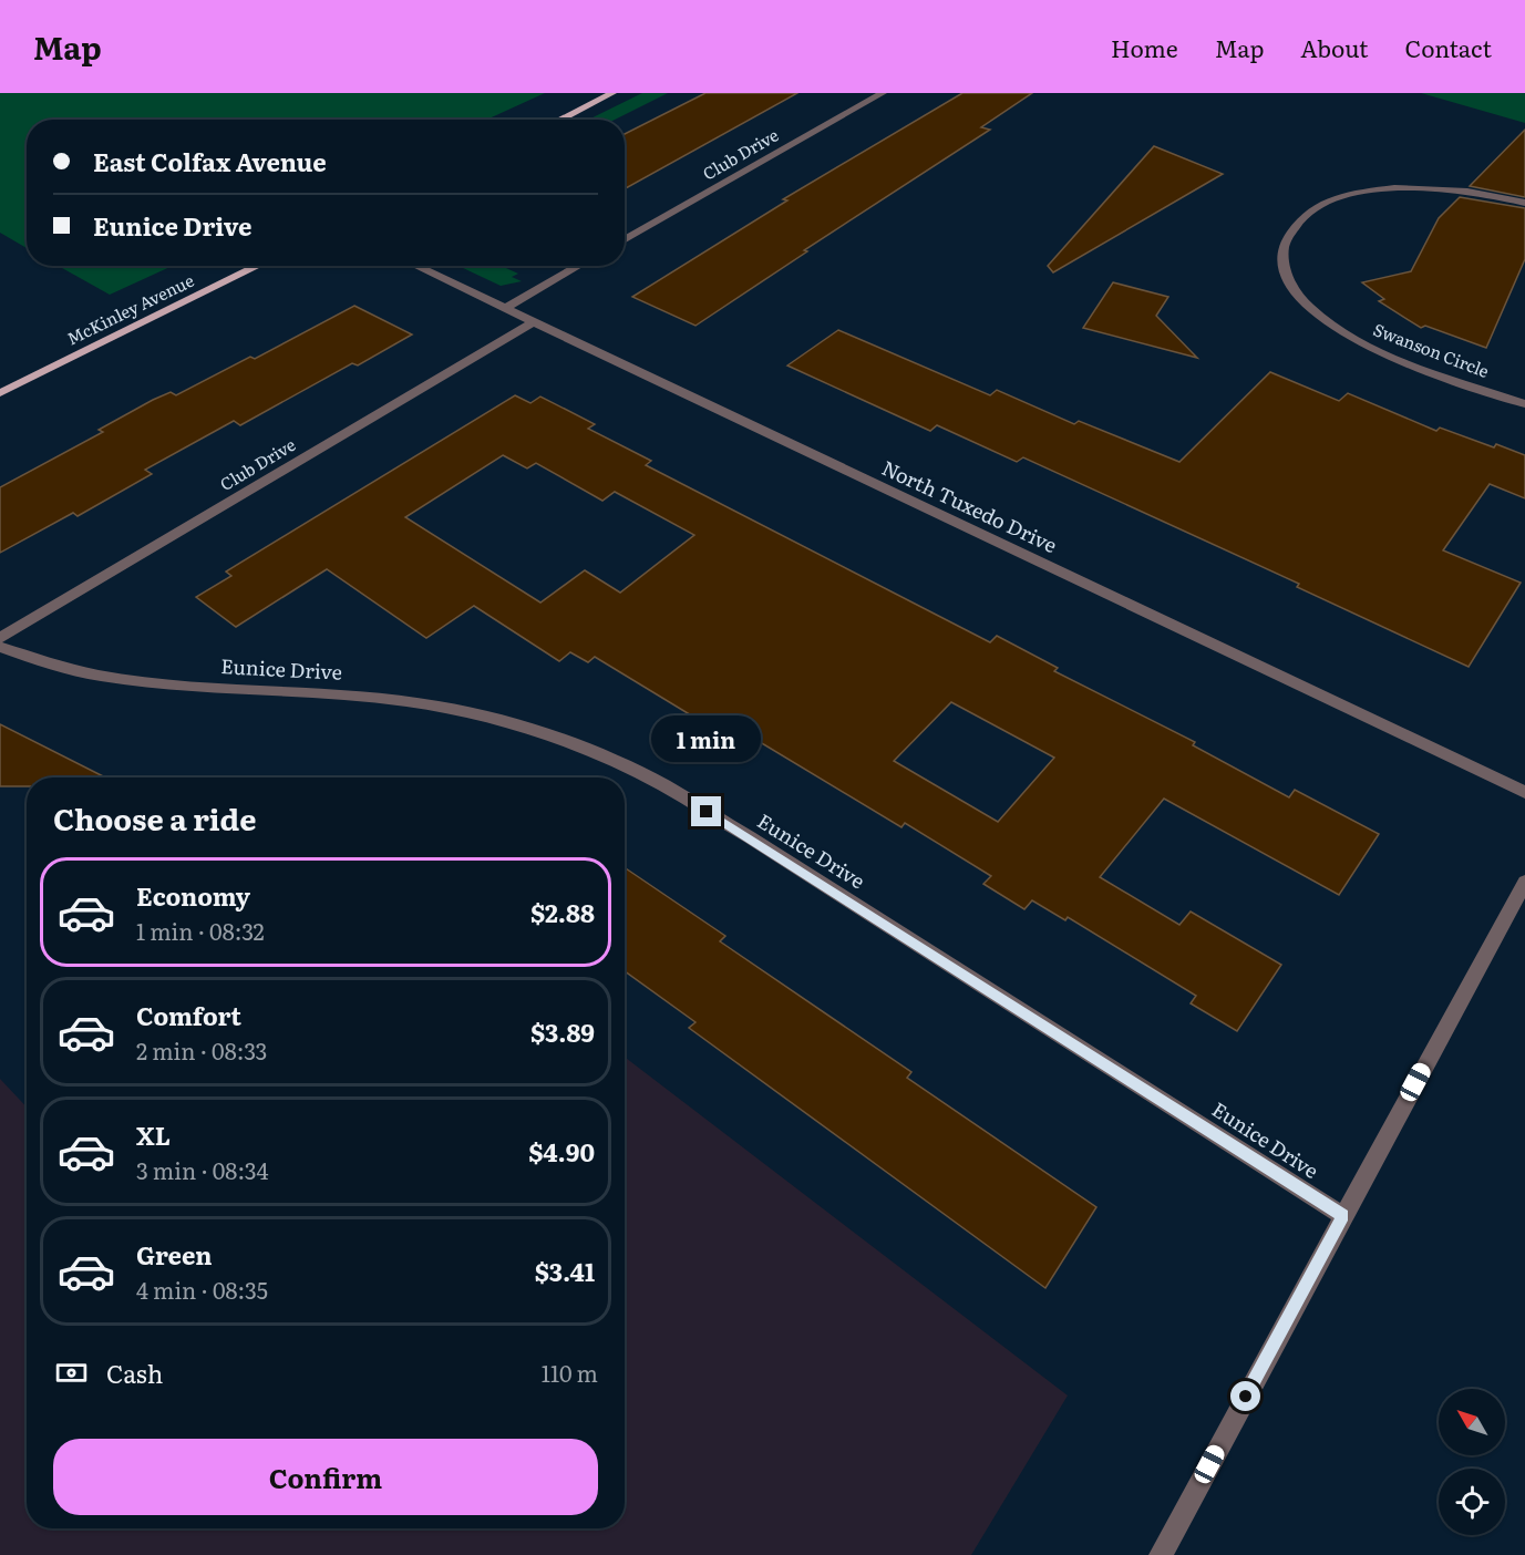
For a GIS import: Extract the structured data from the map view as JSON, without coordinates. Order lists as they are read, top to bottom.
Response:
{
  "streets": {
    "main road": ["McKinley Avenue"],
    "street": [
      "Club Drive",
      "Swanson Circle",
      "North Tuxedo Drive",
      "Eunice Drive"
    ]
  },
  "crossings": [
    ["Club Drive", "North Tuxedo Drive"]
  ],
  "north": "top left",
  "page": {
    "header": "Map",
    "nav": [
      "Home",
      "Map",
      "About",
      "Contact"
    ],
    "banner": ["East Colfax Avenue", "Eunice Drive"],
    "bubble": "1 min",
    "heading": "Choose a ride",
    "list": [
      {
        "name": "Economy",
        "note": "1 min · 08:32",
        "value": "$2.88"
      },
      {
        "name": "Comfort",
        "note": "2 min · 08:33",
        "value": "$3.89"
      },
      {
        "name": "XL",
        "note": "3 min · 08:34",
        "value": "$4.90"
      },
      {
        "name": "Green",
        "note": "4 min · 08:35",
        "value": "$3.41"
      }
    ],
    "pay": ["Cash", "110 m"],
    "buttons": "Confirm"
  }
}
